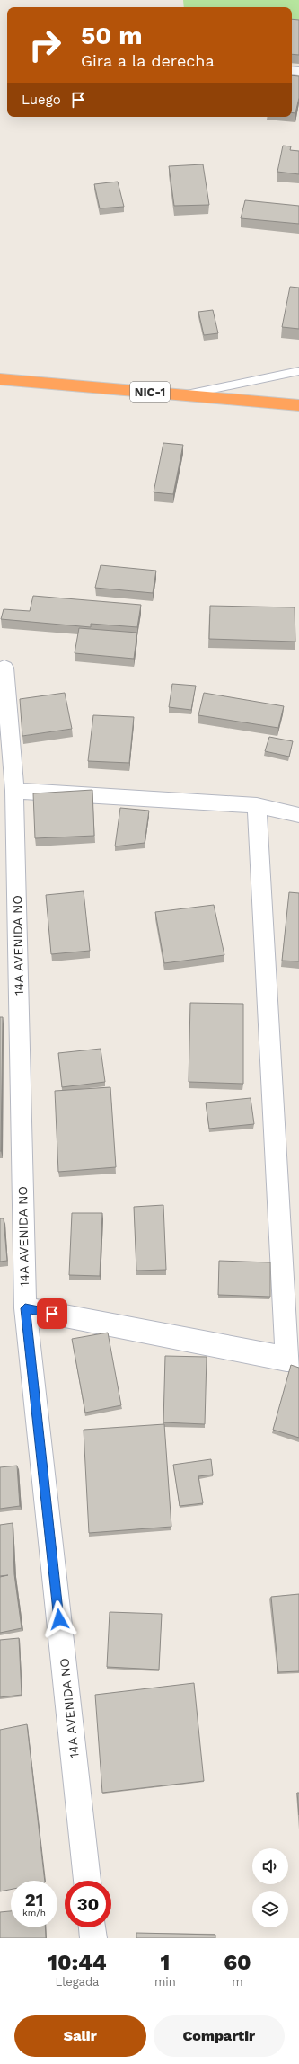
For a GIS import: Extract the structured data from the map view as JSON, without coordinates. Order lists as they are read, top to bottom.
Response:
{
  "streets": {
    "highway": ["NIC-1"],
    "street": ["14A AVENIDA NO"]
  },
  "page": {
    "turn": ["50 m", "Gira a la derecha"],
    "then": "Luego",
    "speed": "21 km/h",
    "limit": "30",
    "eta": [
      "10:44",
      "Llegada",
      "1",
      "min",
      "60",
      "m"
    ],
    "buttons": ["Salir", "Compartir"]
  }
}
